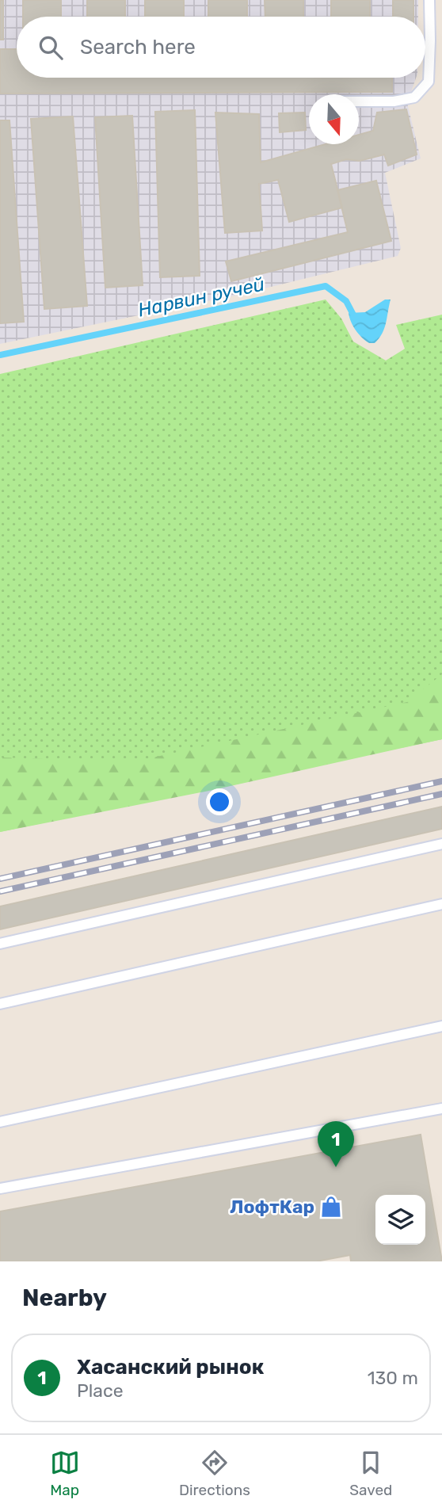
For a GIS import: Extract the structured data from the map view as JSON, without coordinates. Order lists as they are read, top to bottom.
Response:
{
  "water": ["Нарвин ручей"],
  "places": {
    "shop": ["ЛофтКар"]
  },
  "north": "bottom",
  "page": {
    "search": "Search here",
    "pins": "1",
    "heading": "Nearby",
    "list": [
      {
        "mark": "1",
        "name": "Хасанский рынок",
        "note": "Place",
        "value": "130 m"
      }
    ],
    "nav": ["Map", "Directions", "Saved"]
  }
}
